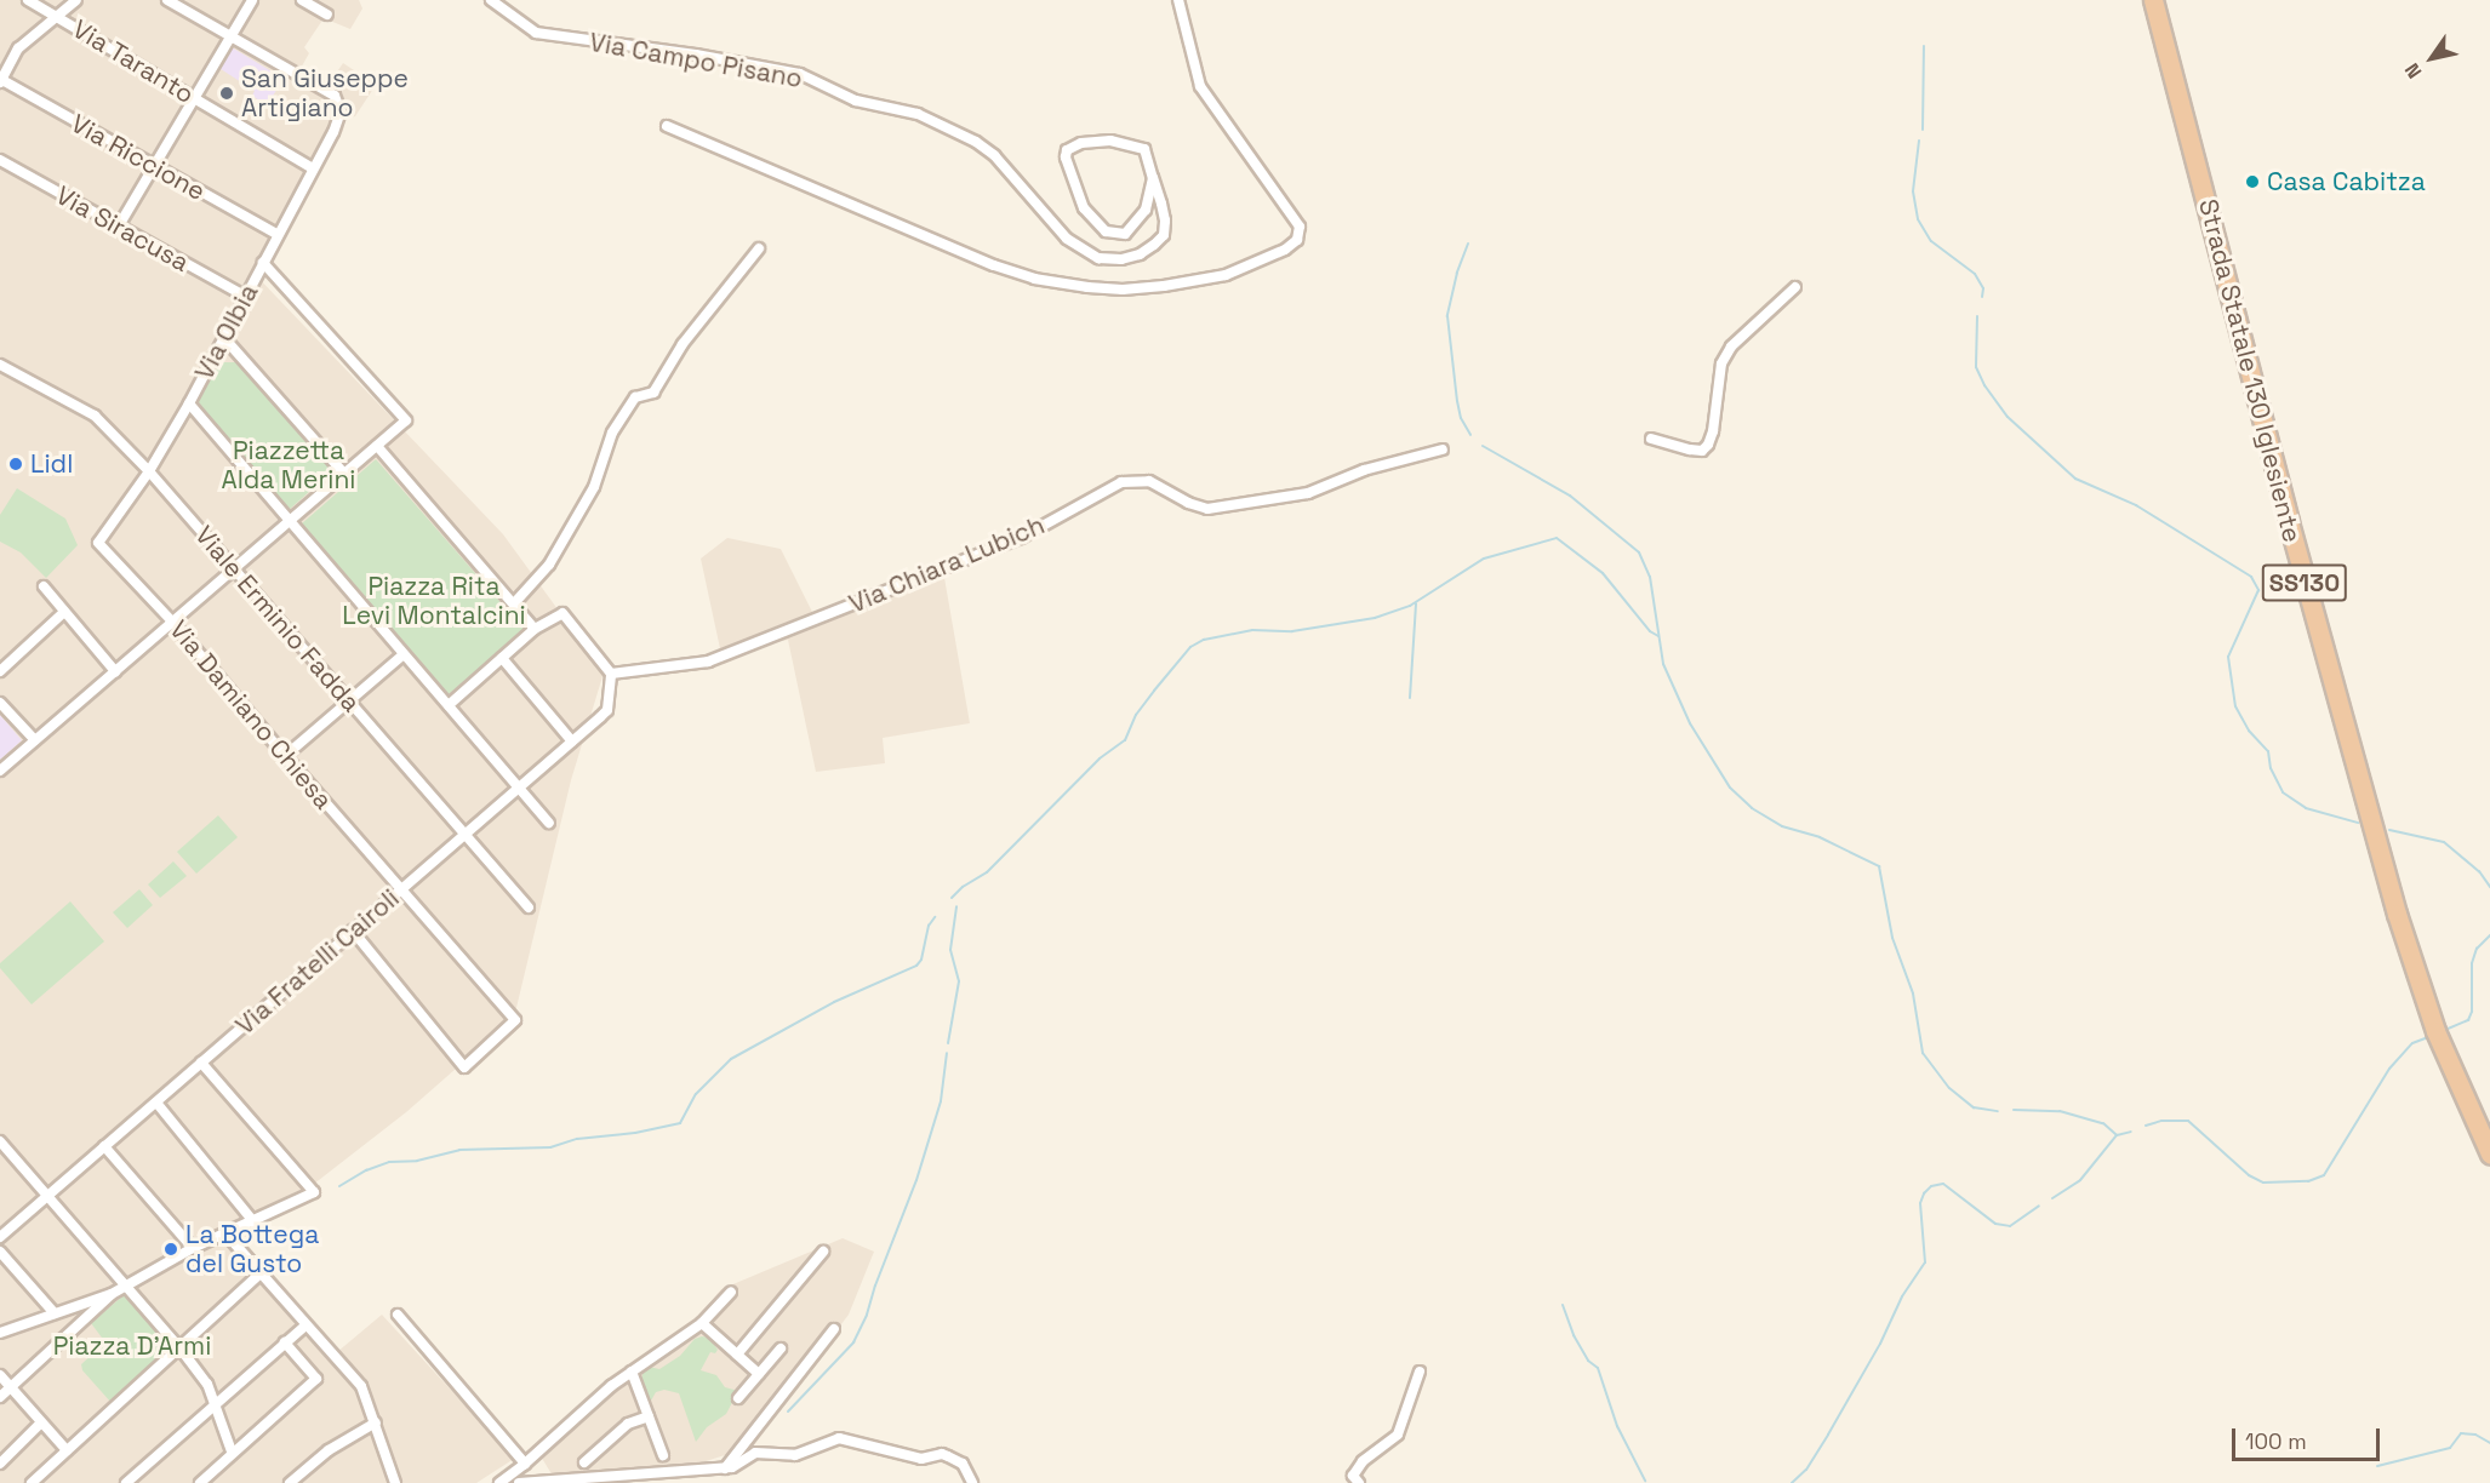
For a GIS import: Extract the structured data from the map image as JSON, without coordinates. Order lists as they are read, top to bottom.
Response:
{
  "streets": {
    "highway": ["Strada Statale 130 Iglesiente", "SS130"],
    "street": [
      "Via Campo Pisano",
      "Via Taranto",
      "Via Riccione",
      "Via Siracusa",
      "Via Olbia",
      "Via Chiara Lubich",
      "Viale Erminio Fadda",
      "Via Damiano Chiesa",
      "Via Fratelli Cairoli"
    ]
  },
  "crossings": [
    ["Via Taranto", "Via Olbia"],
    ["Via Riccione", "Via Olbia"],
    ["Via Siracusa", "Via Olbia"],
    ["Via Olbia", "Viale Erminio Fadda"],
    ["Via Olbia", "Via Damiano Chiesa"],
    ["Via Chiara Lubich", "Via Fratelli Cairoli"],
    ["Viale Erminio Fadda", "Via Fratelli Cairoli"],
    ["Via Damiano Chiesa", "Via Fratelli Cairoli"]
  ],
  "parks": ["Piazzetta Alda Merini", "Piazza Rita Levi Montalcini", "Piazza D'Armi"],
  "places": [
    "San Giuseppe Artigiano",
    "Casa Cabitza",
    "Lidl",
    "La Bottega del Gusto"
  ],
  "scale_bar": "100 m",
  "north": "bottom left"
}
